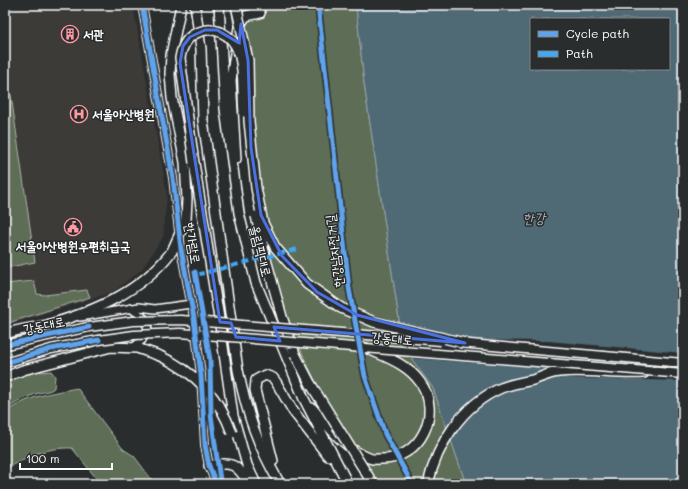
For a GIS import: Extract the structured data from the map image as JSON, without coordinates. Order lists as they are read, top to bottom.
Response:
{
  "streets": {
    "highway": ["올림픽대로"],
    "main road": ["강동대로"],
    "street": ["한가람로"],
    "cycle path": ["한강남자전거길"]
  },
  "water": ["한강"],
  "places": {
    "building": ["서관"],
    "hospital": ["서울아산병원"],
    "public building": ["서울아산병원우편취급국"]
  },
  "legend": ["Cycle path", "Path"],
  "scale_bar": "100 m"
}
